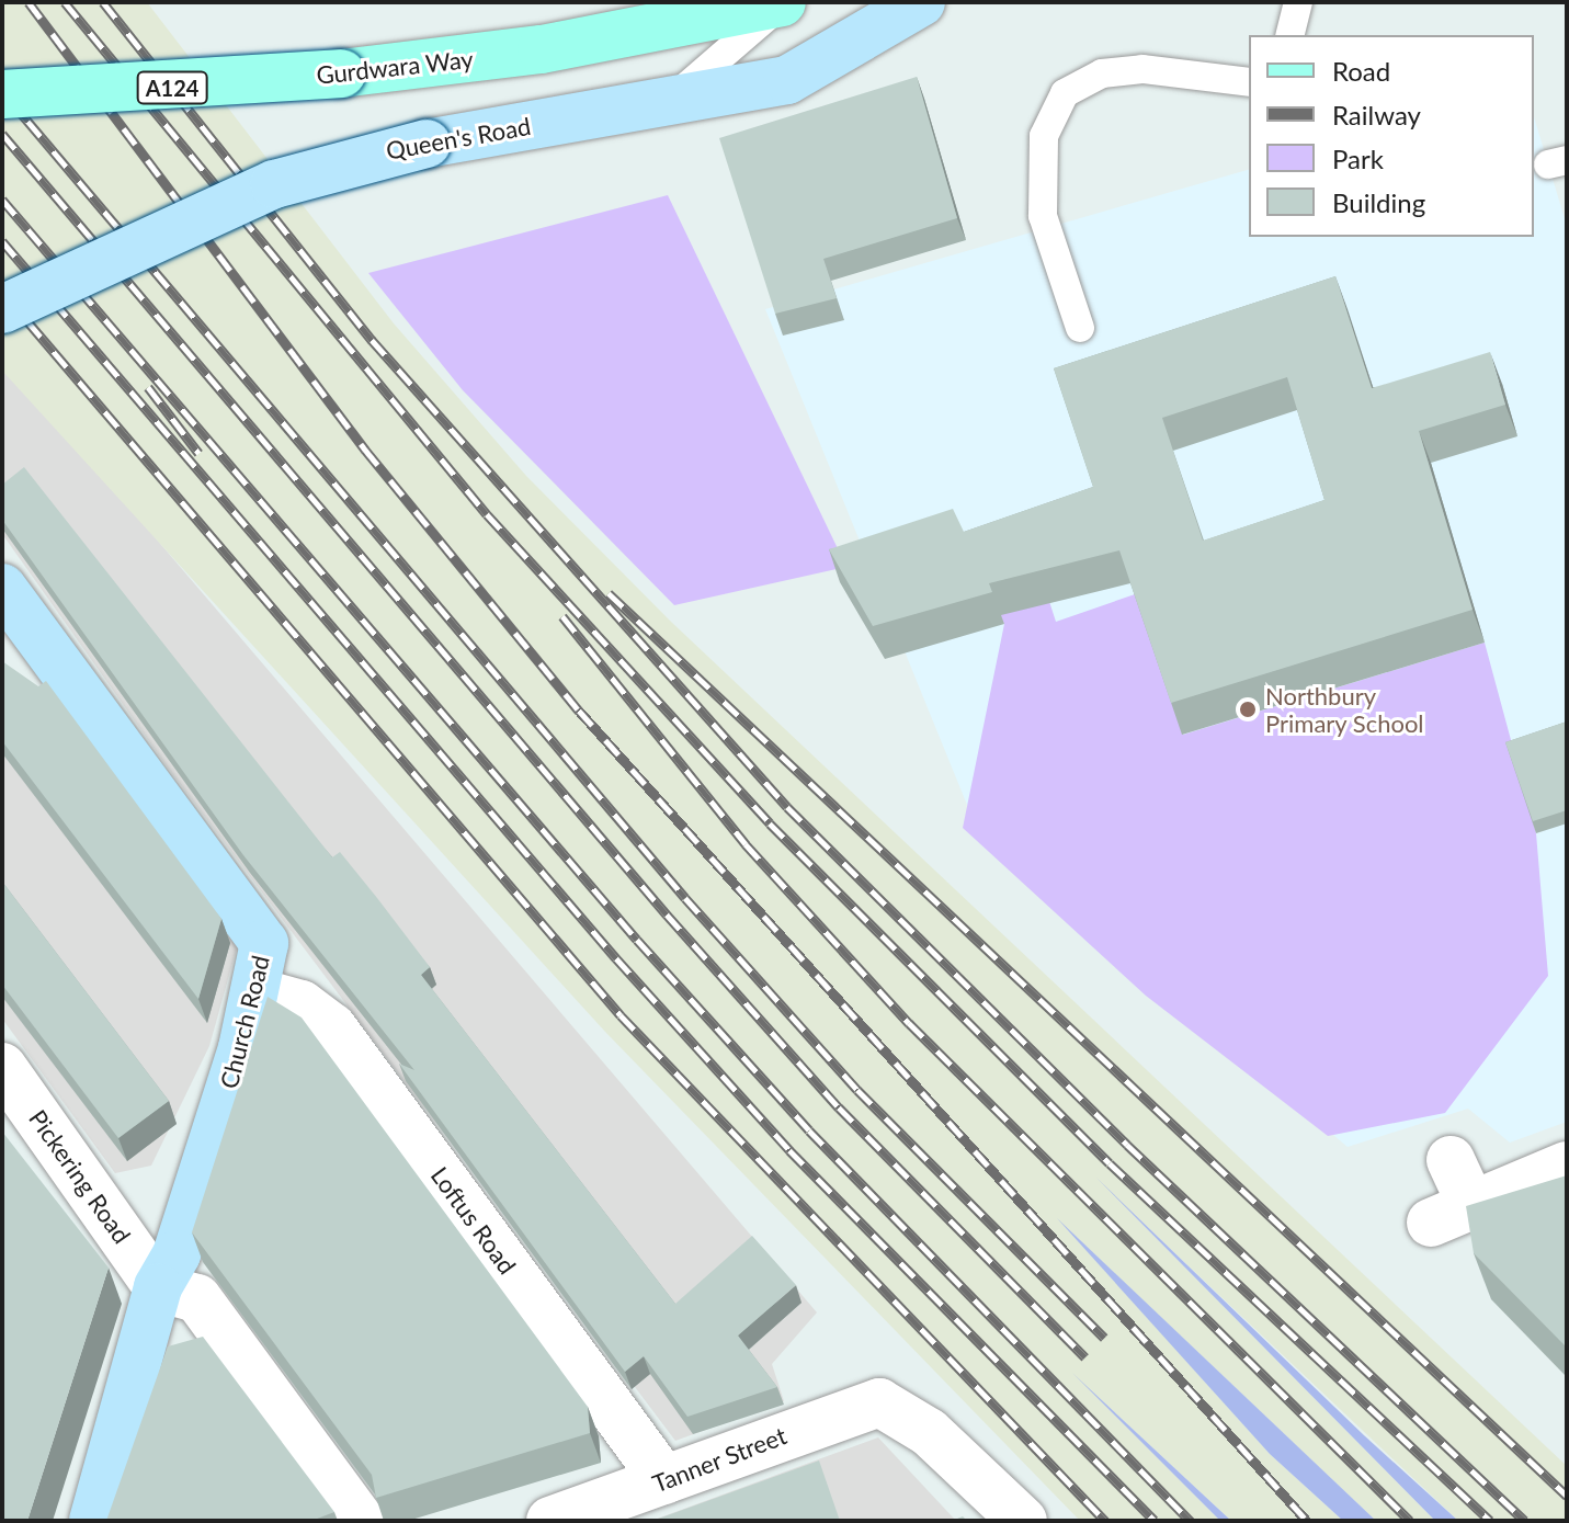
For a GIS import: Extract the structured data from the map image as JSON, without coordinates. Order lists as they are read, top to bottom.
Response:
{
  "streets": {
    "main road": ["Gurdwara Way", "A124"],
    "street": [
      "Queen's Road",
      "Church Road",
      "Pickering Road",
      "Loftus Road",
      "Tanner Street"
    ]
  },
  "crossings": [
    ["Church Road", "Pickering Road"],
    ["Church Road", "Loftus Road"],
    ["Loftus Road", "Tanner Street"]
  ],
  "places": ["Northbury Primary School"],
  "legend": [
    "Road",
    "Railway",
    "Park",
    "Building"
  ]
}
